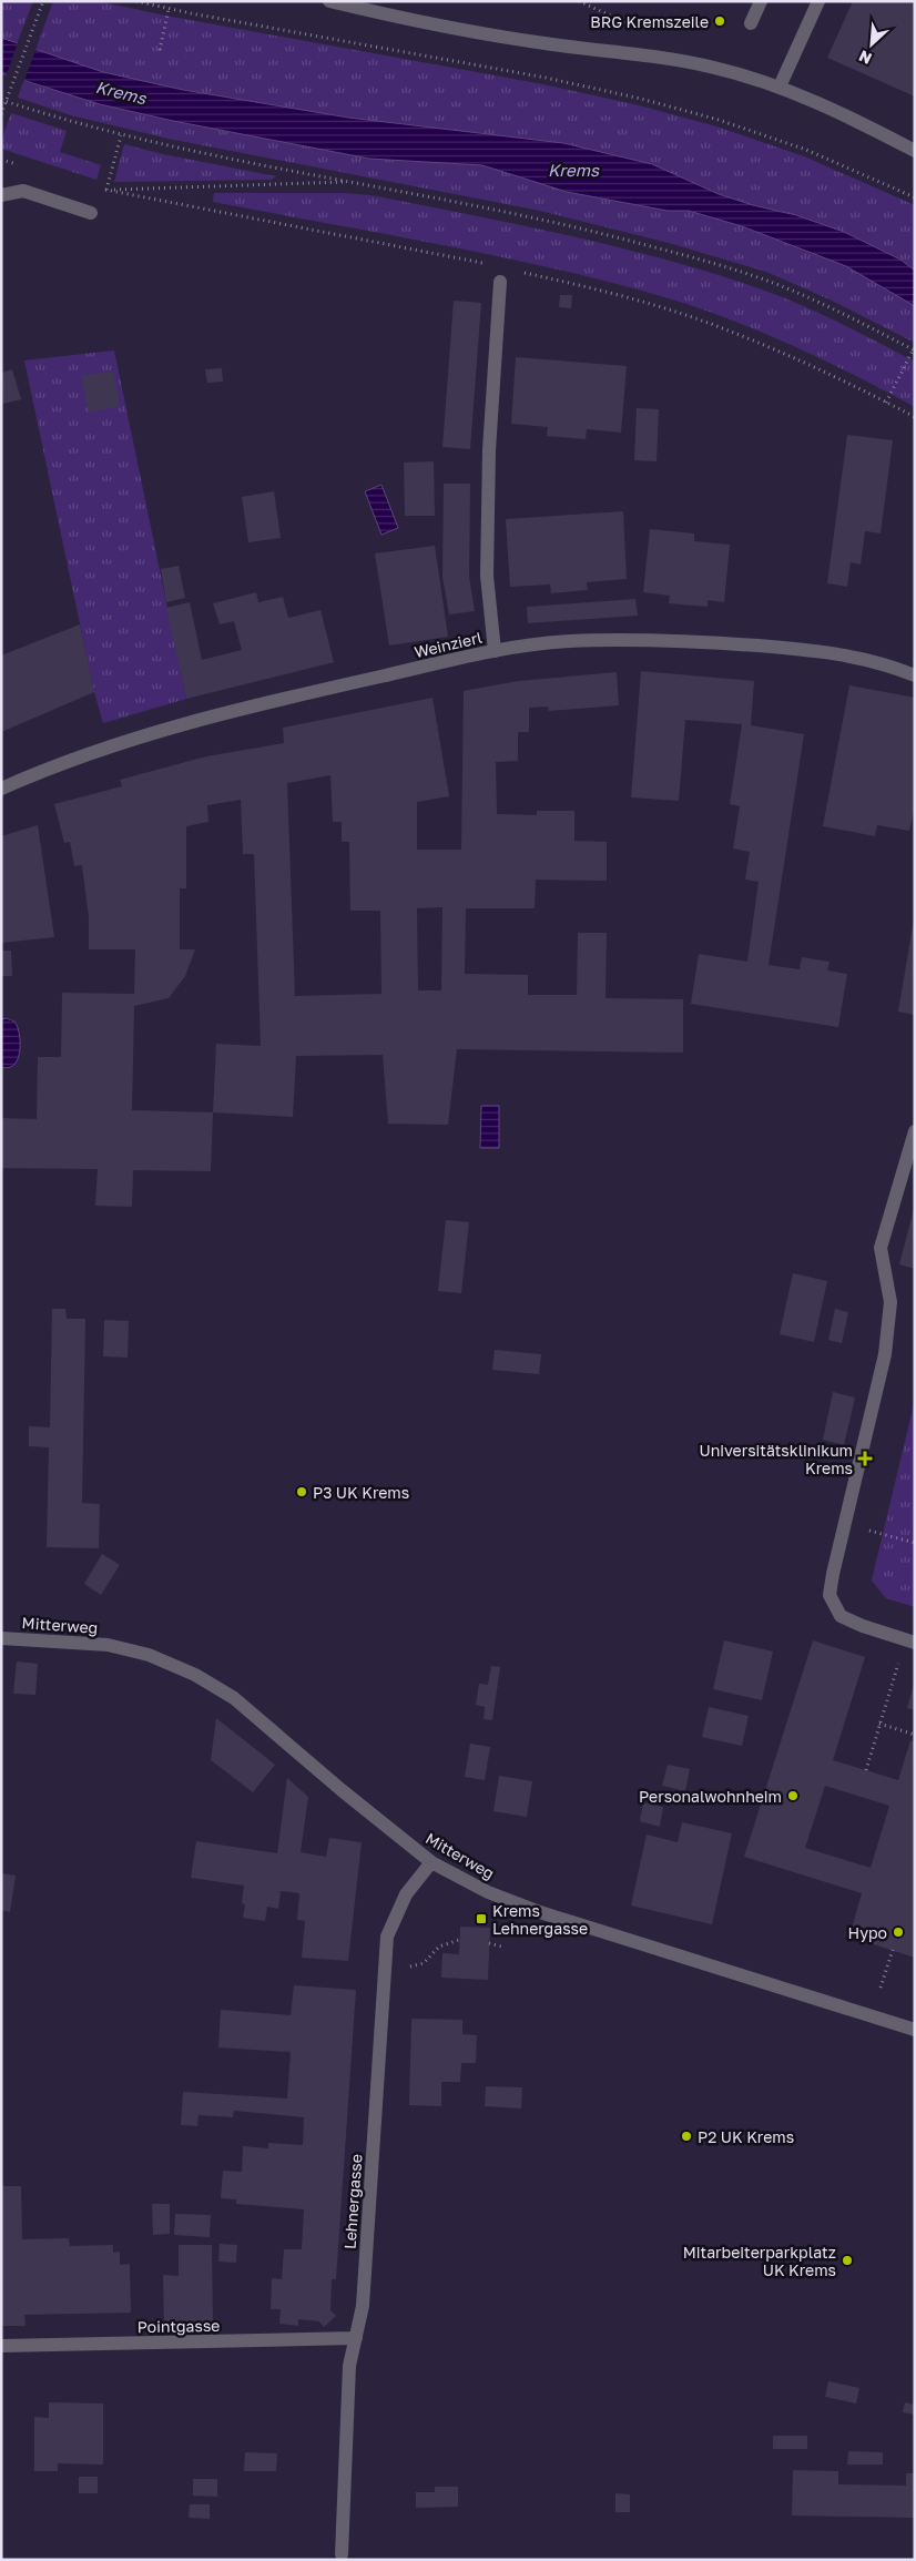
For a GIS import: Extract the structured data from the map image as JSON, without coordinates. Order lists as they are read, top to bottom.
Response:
{
  "streets": {
    "street": [
      "Weinzierl",
      "Mitterweg",
      "Lehnergasse",
      "Pointgasse"
    ]
  },
  "crossings": [
    ["Mitterweg", "Lehnergasse"],
    ["Lehnergasse", "Pointgasse"]
  ],
  "water": ["Krems"],
  "places": {
    "other": [
      "BRG Kremszeile",
      "P3 UK Krems",
      "Personalwohnheim",
      "Hypo",
      "P2 UK Krems",
      "Mitarbeiterparkplatz UK Krems"
    ],
    "health": ["Universitätsklinikum Krems"],
    "transit": ["Krems Lehnergasse"]
  },
  "north": "bottom left"
}
